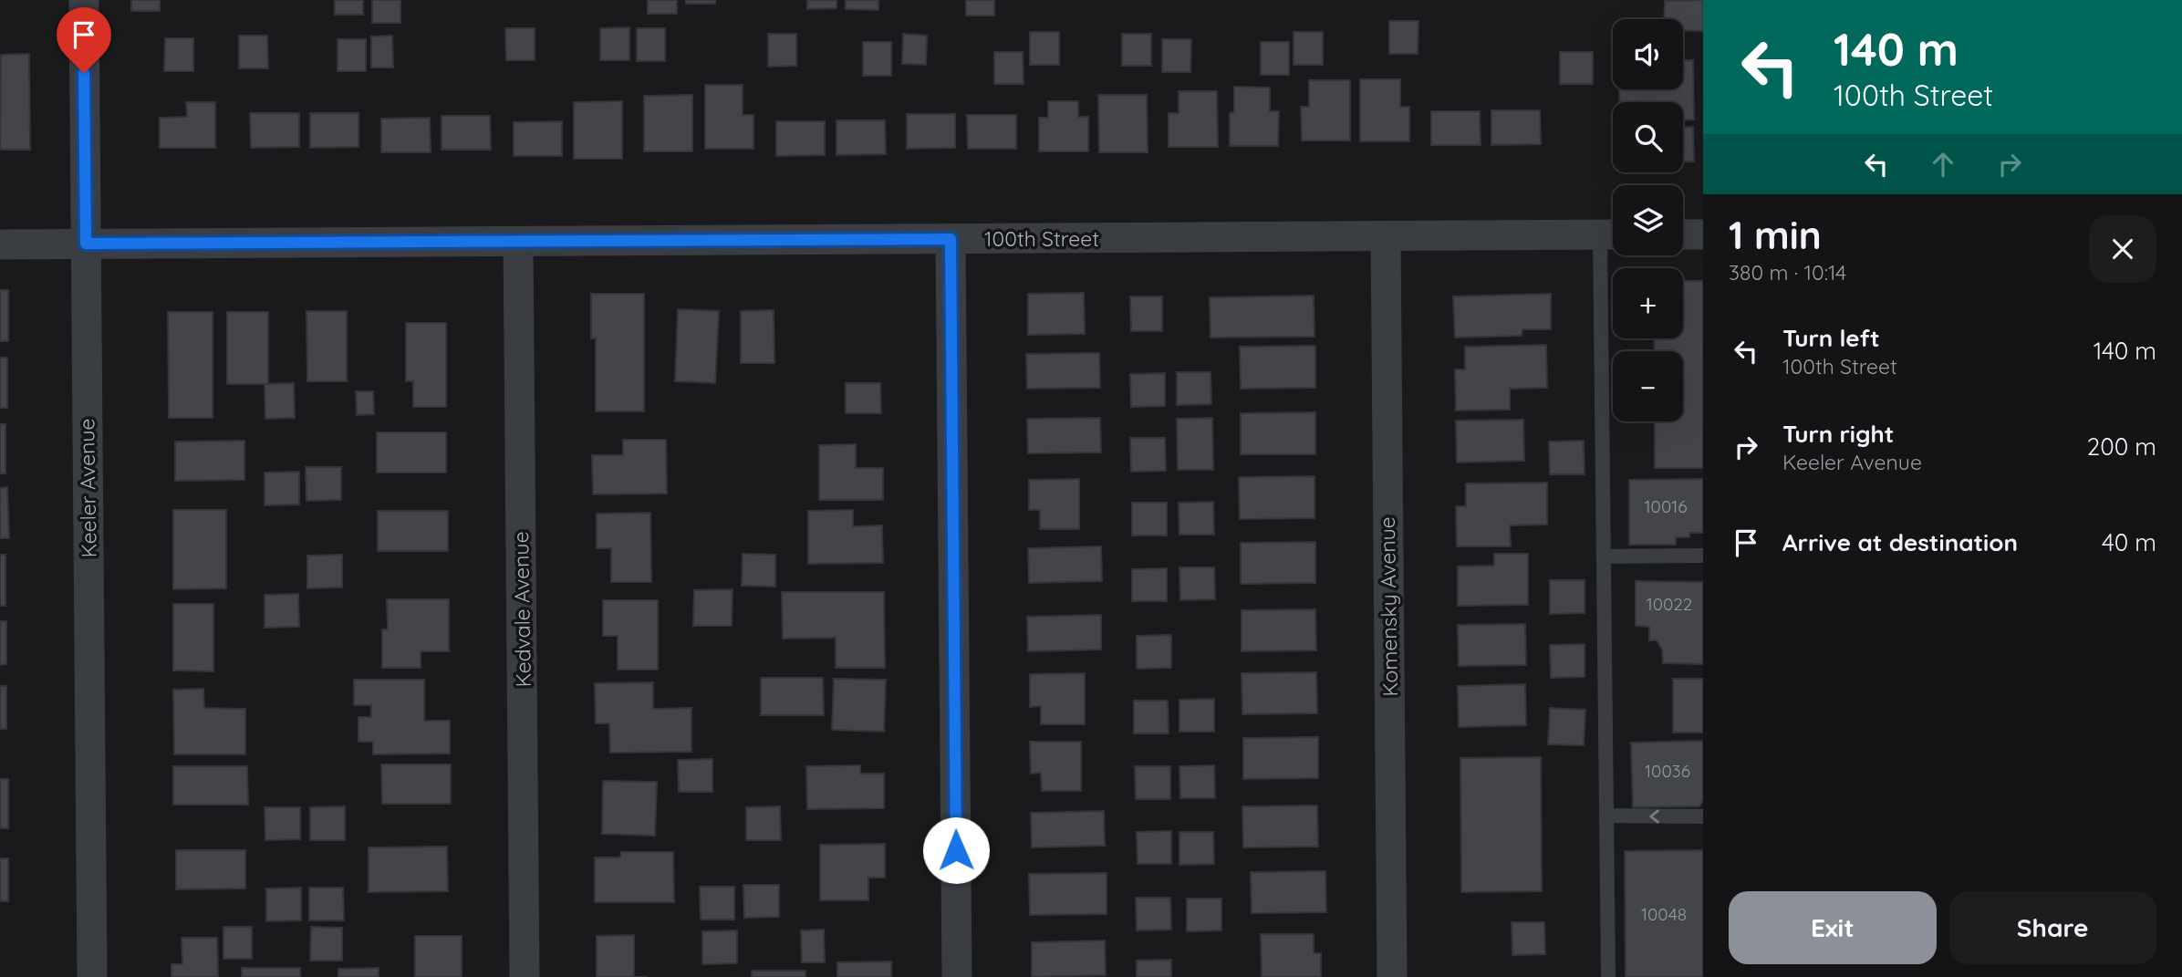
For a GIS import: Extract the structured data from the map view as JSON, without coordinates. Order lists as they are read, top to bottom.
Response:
{
  "streets": {
    "street": [
      "100th Street",
      "Keeler Avenue",
      "Komensky Avenue",
      "Kedvale Avenue"
    ]
  },
  "crossings": [
    ["100th Street", "Keeler Avenue"],
    ["100th Street", "Komensky Avenue"],
    ["100th Street", "Kedvale Avenue"]
  ],
  "house_numbers": [
    "10016",
    "10022",
    "10036",
    "10048"
  ],
  "page": {
    "turn": ["140 m", "100th Street"],
    "map_buttons": ["+", "−"],
    "heading": ["1 min", "380 m · 10:14"],
    "list": [
      {
        "name": "Turn left",
        "note": "100th Street",
        "value": "140 m"
      },
      {
        "name": "Turn right",
        "note": "Keeler Avenue",
        "value": "200 m"
      },
      {
        "name": "Arrive at destination",
        "value": "40 m"
      }
    ],
    "buttons": ["Exit", "Share"]
  }
}
